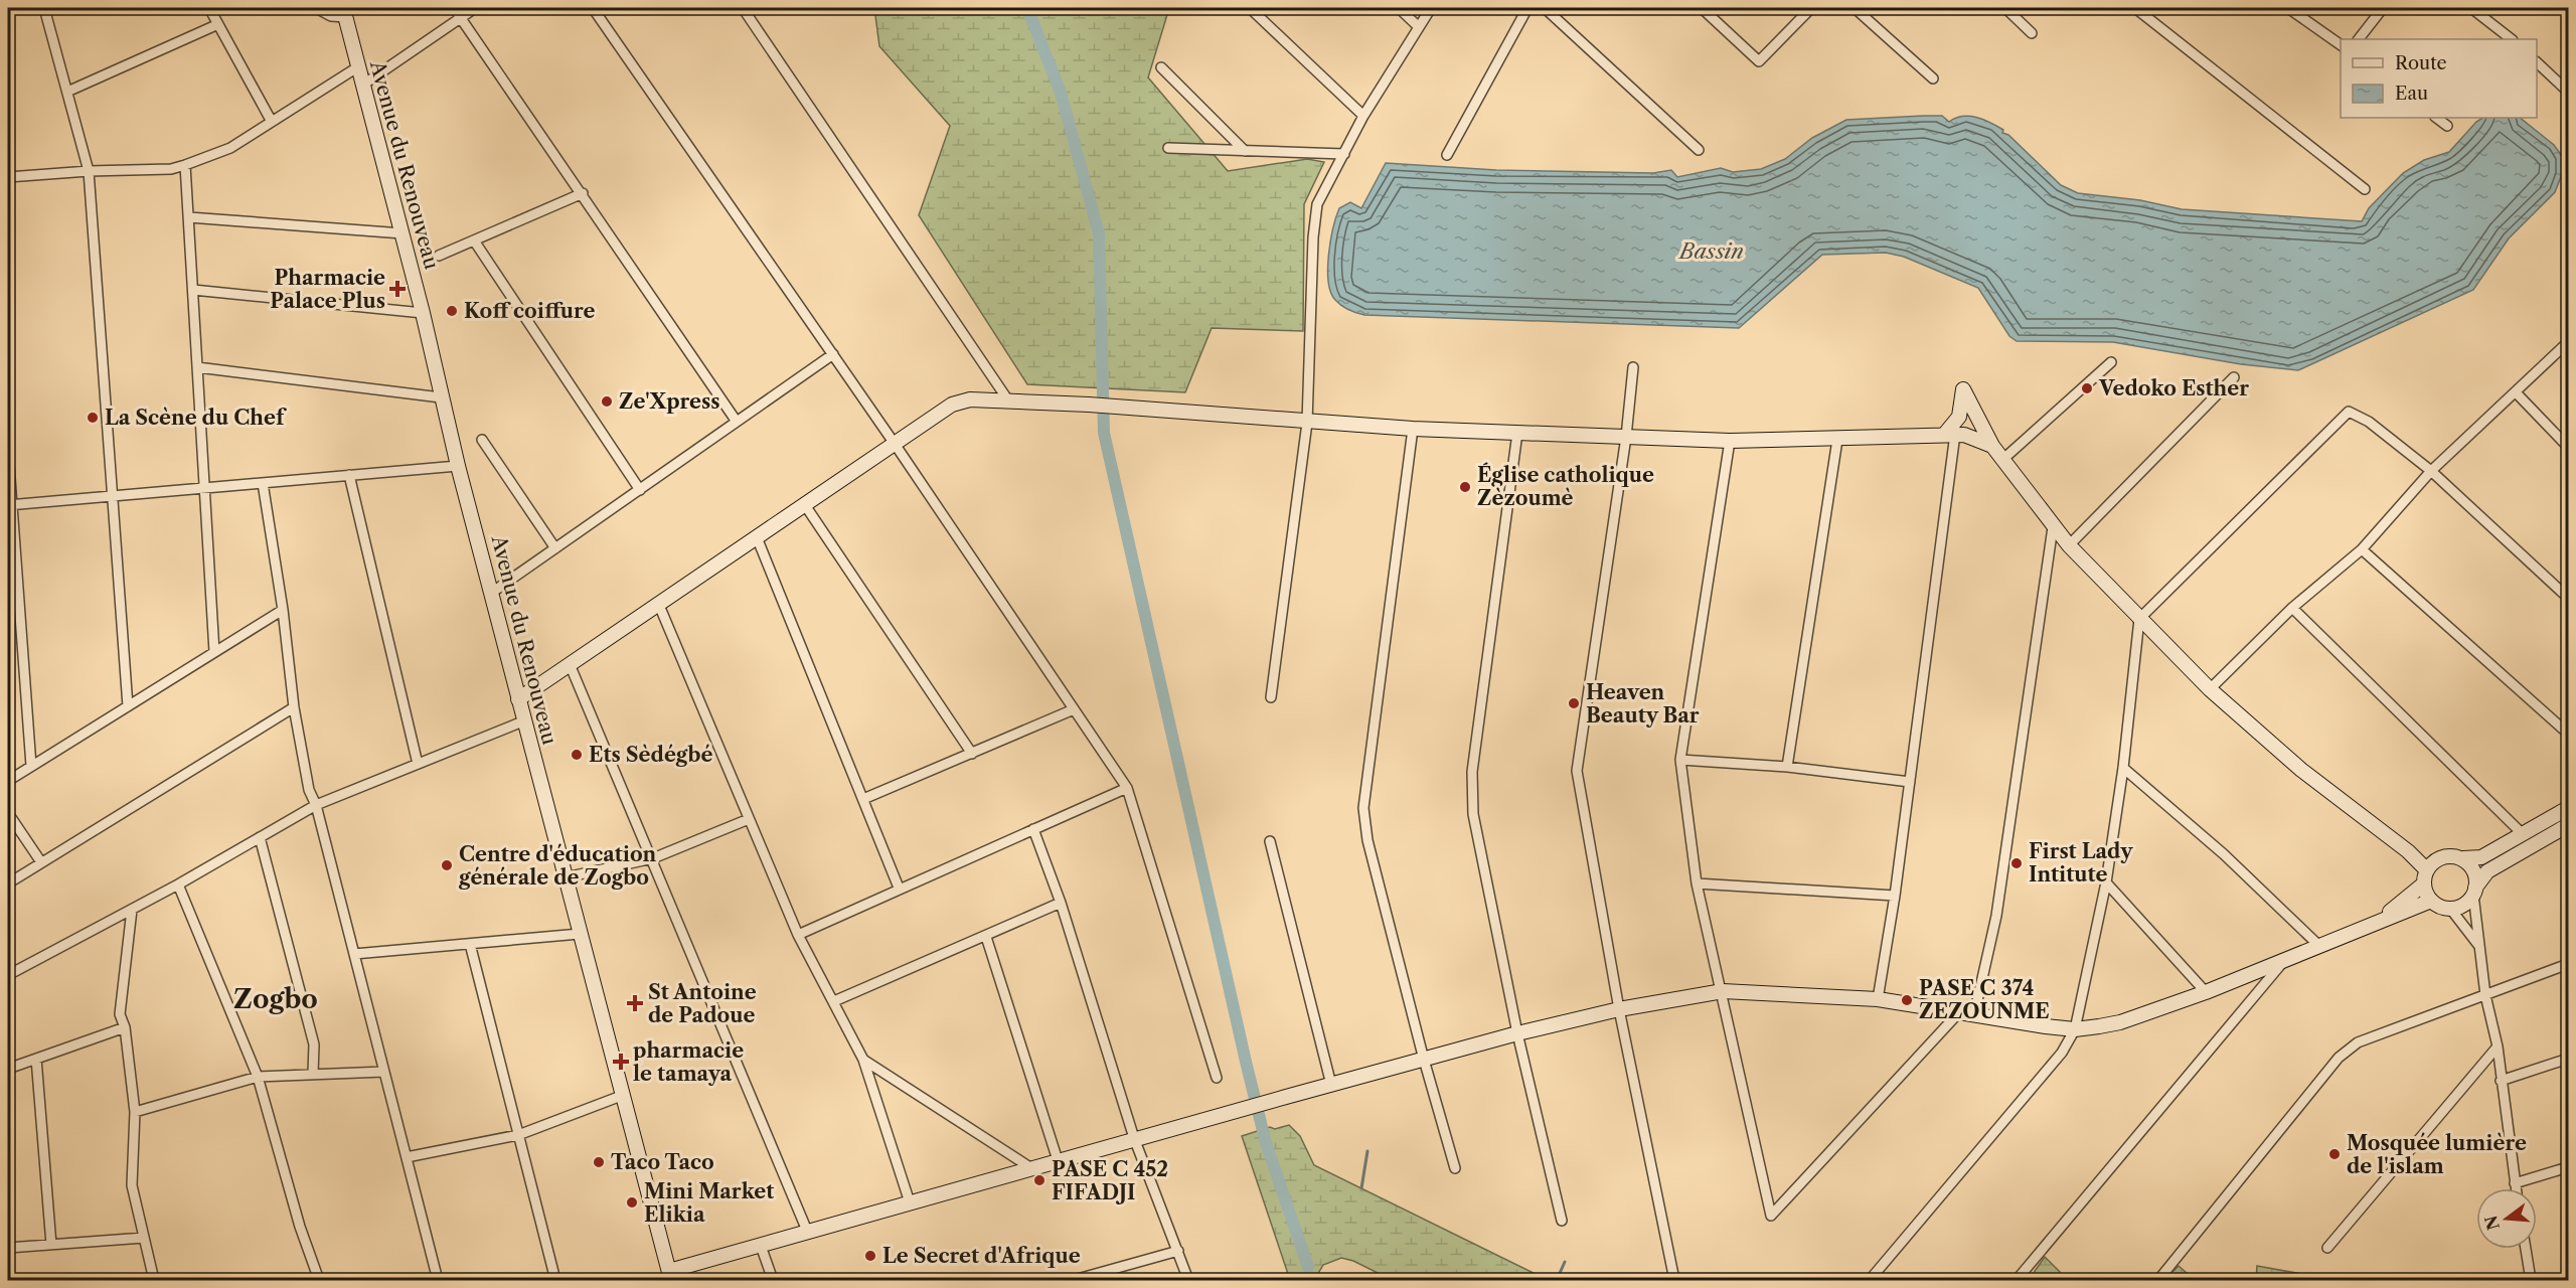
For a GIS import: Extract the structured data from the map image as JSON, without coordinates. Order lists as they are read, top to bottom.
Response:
{
  "streets": {
    "street": ["Avenue du Renouveau"]
  },
  "districts": ["Zogbo"],
  "water": ["Bassin"],
  "places": {
    "health": ["Pharmacie Palace Plus", "St Antoine de Padoue", "pharmacie le tamaya"],
    "other": [
      "Koff coiffure",
      "Vedoko Esther",
      "Ze'Xpress",
      "La Scène du Chef",
      "Église catholique Zèzoumè",
      "Heaven Beauty Bar",
      "Ets Sèdégbé",
      "First Lady Intitute",
      "Centre d'éducation générale de Zogbo",
      "PASE C 374 ZEZOUNME",
      "Mosquée lumière de l'islam",
      "Taco Taco",
      "PASE C 452 FIFADJI",
      "Mini Market Elikia",
      "Le Secret d'Afrique"
    ]
  },
  "legend": ["Route", "Eau"],
  "north": "left"
}
